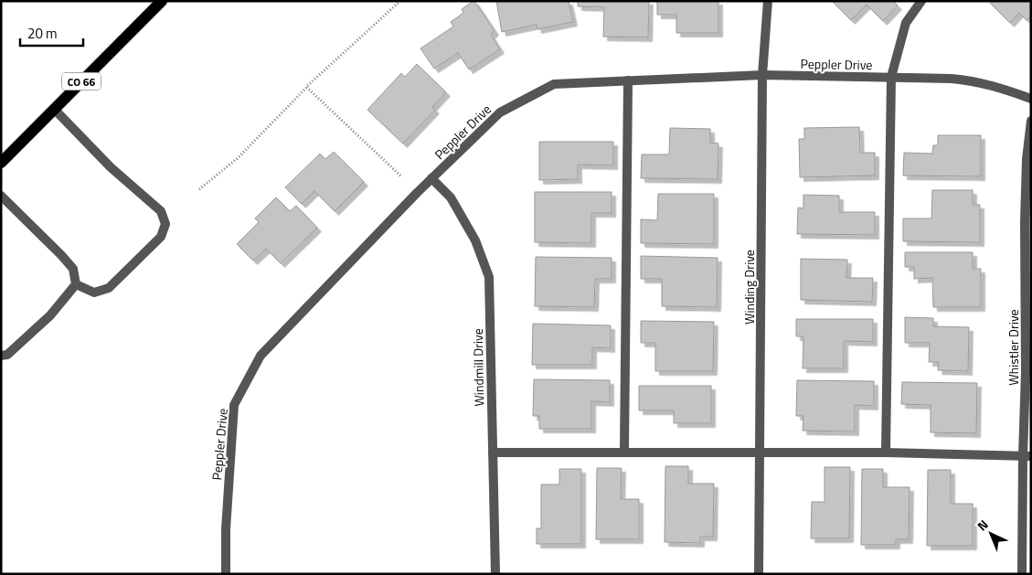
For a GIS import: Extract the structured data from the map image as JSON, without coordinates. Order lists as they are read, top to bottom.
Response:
{
  "streets": {
    "main road": ["CO 66"],
    "street": [
      "Peppler Drive",
      "Winding Drive",
      "Whistler Drive",
      "Windmill Drive"
    ]
  },
  "crossings": [
    ["Peppler Drive", "Winding Drive"],
    ["Peppler Drive", "Windmill Drive"]
  ],
  "scale_bar": "20 m",
  "north": "top left"
}
